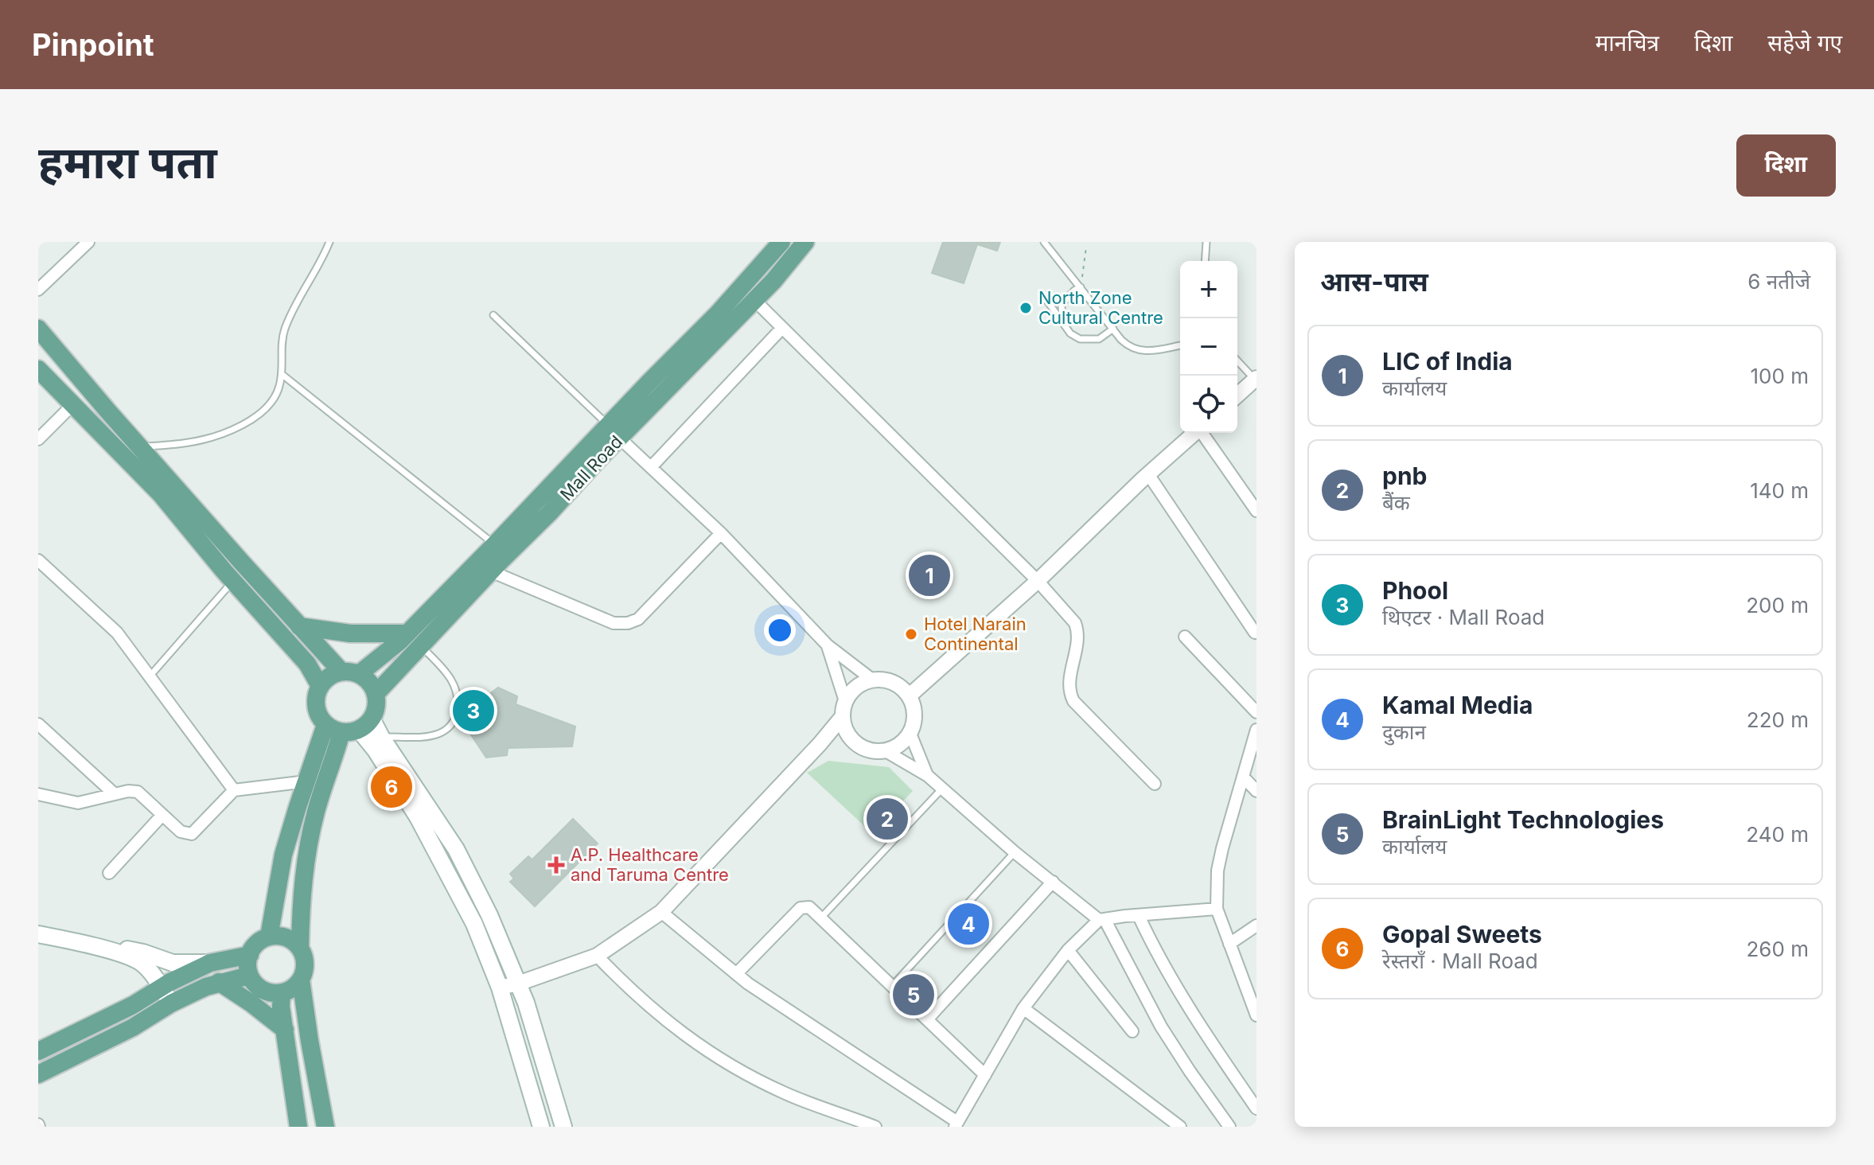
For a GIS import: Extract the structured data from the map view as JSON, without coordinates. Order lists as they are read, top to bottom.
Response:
{
  "streets": {
    "main road": ["Mall Road"]
  },
  "places": {
    "other": ["North Zone Cultural Centre", "Hotel Narain Continental"],
    "health": ["A.P. Healthcare and Taruma Centre"]
  },
  "page": {
    "header": "Pinpoint",
    "nav": ["मानचित्र", "दिशा", "सहेजे गए"],
    "buttons": "दिशा",
    "title": "हमारा पता",
    "heading": ["आस-पास", "6 नतीजे"],
    "map_buttons": ["+", "−"],
    "list": [
      {
        "mark": "1",
        "name": "LIC of India",
        "note": "कार्यालय",
        "value": "100 m"
      },
      {
        "mark": "2",
        "name": "pnb",
        "note": "बैंक",
        "value": "140 m"
      },
      {
        "mark": "3",
        "name": "Phool",
        "note": "थिएटर · Mall Road",
        "value": "200 m"
      },
      {
        "mark": "4",
        "name": "Kamal Media",
        "note": "दुकान",
        "value": "220 m"
      },
      {
        "mark": "5",
        "name": "BrainLight Technologies",
        "note": "कार्यालय",
        "value": "240 m"
      },
      {
        "mark": "6",
        "name": "Gopal Sweets",
        "note": "रेस्तराँ · Mall Road",
        "value": "260 m"
      }
    ],
    "pins": [
      "1",
      "3",
      "6",
      "2",
      "4",
      "5"
    ]
  }
}
